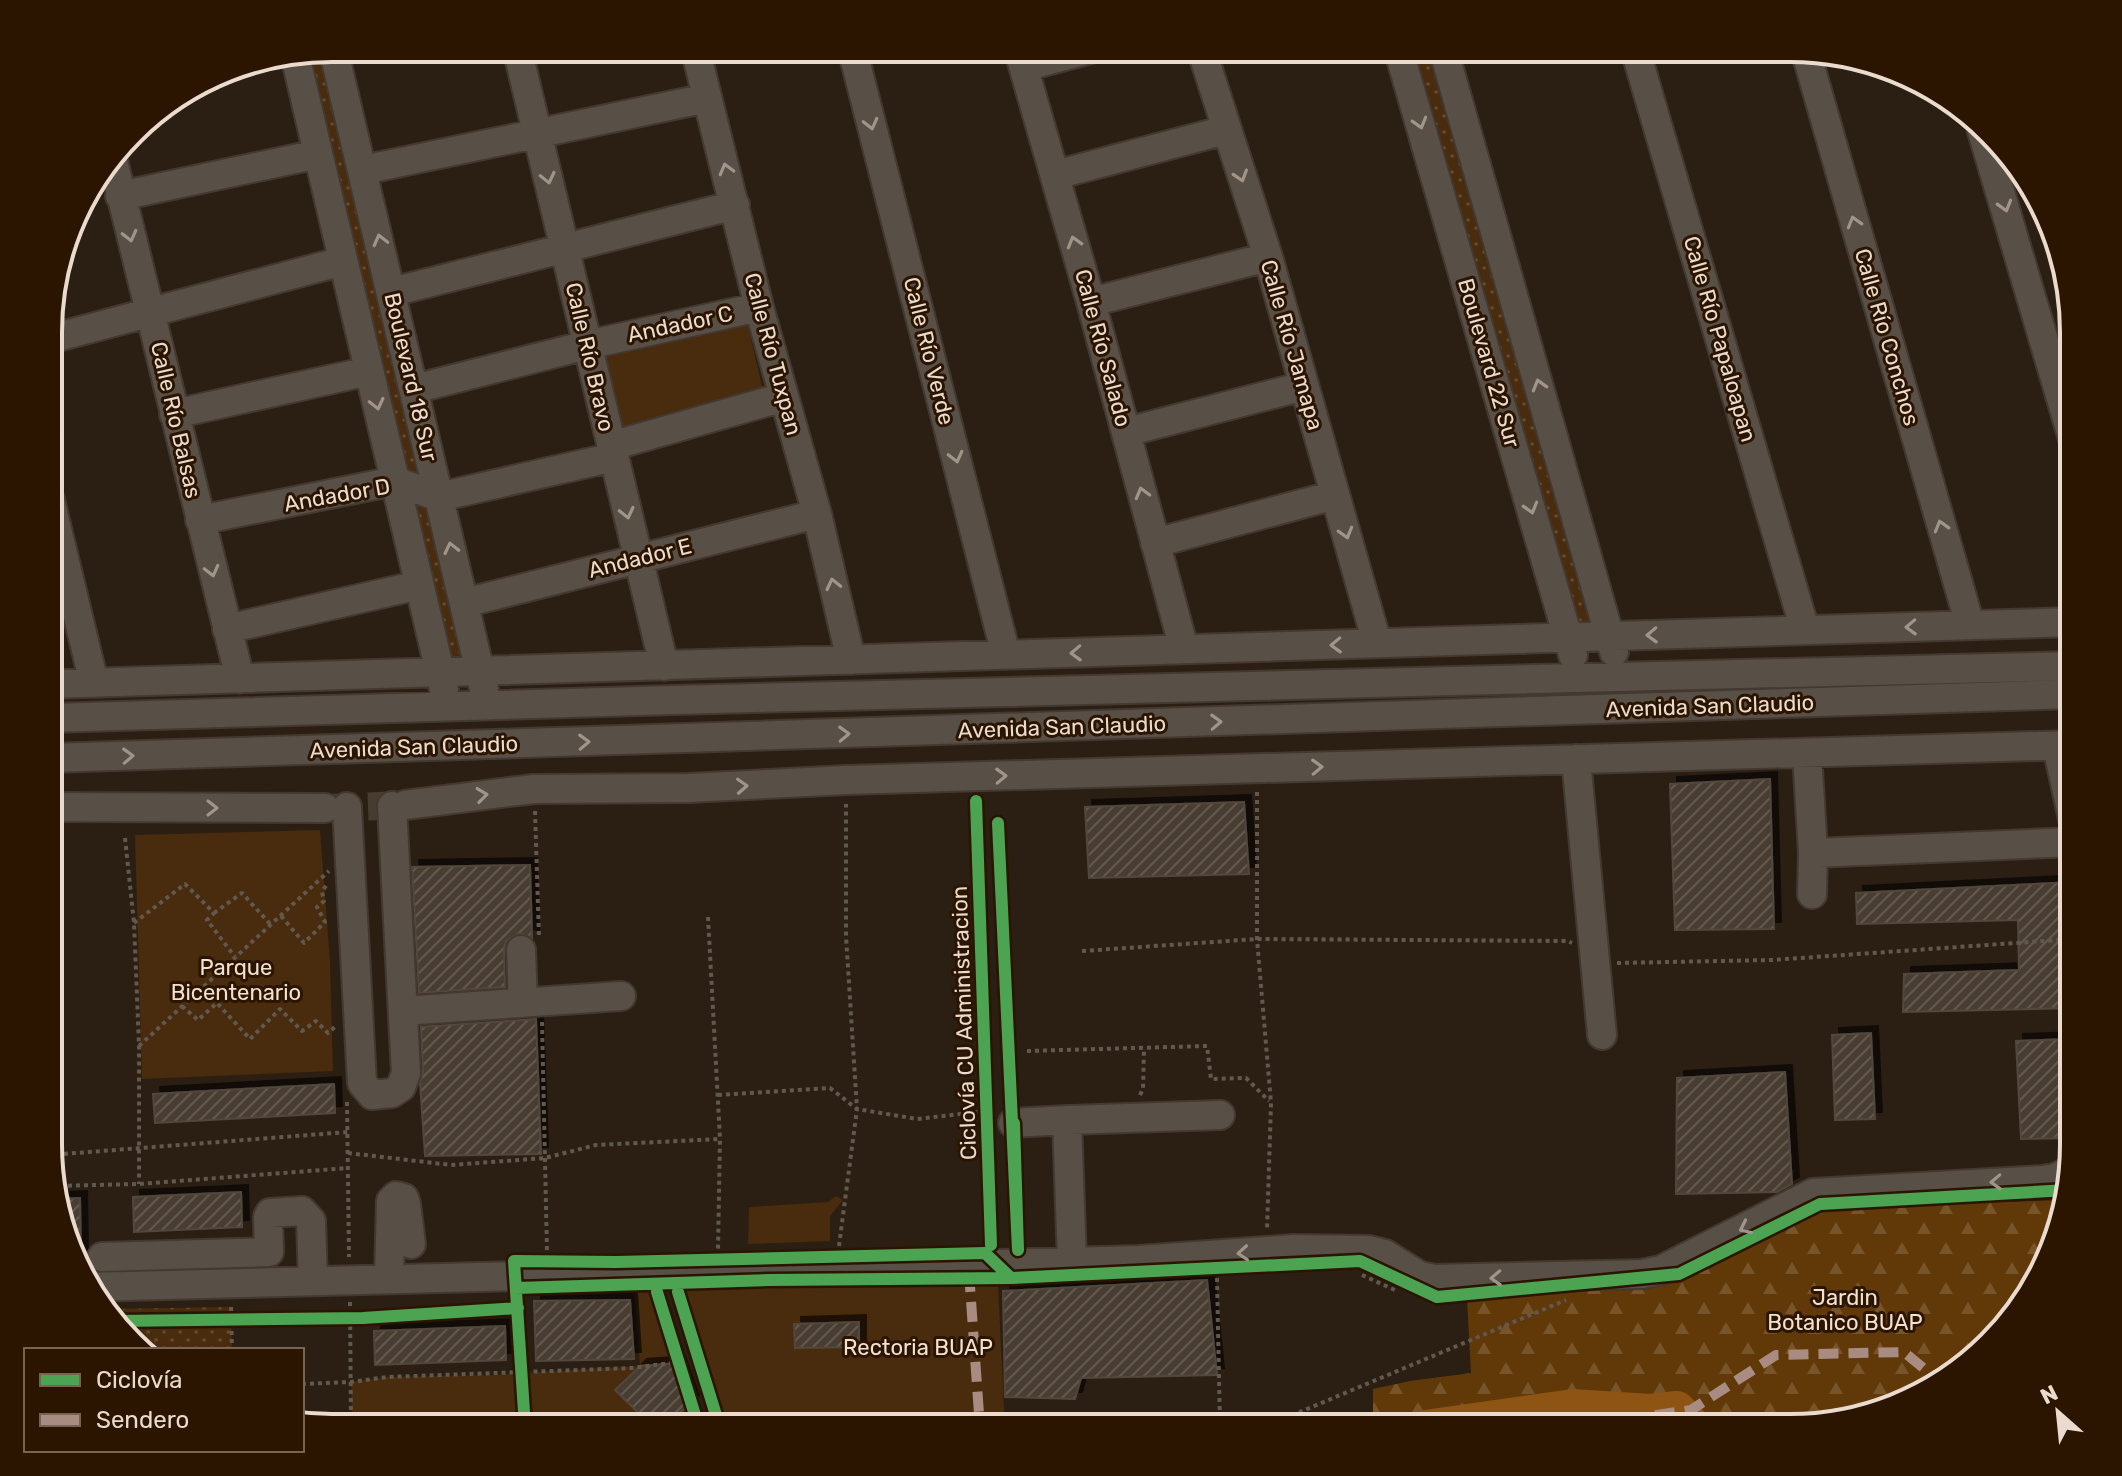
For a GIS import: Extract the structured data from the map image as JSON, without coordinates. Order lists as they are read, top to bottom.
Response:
{
  "streets": {
    "street": [
      "Andador C",
      "Calle Río Conchos",
      "Calle Río Papaloapan",
      "Calle Río Jamapa",
      "Calle Río Salado",
      "Calle Río Verde",
      "Calle Río Tuxpan",
      "Calle Río Bravo",
      "Boulevard 22 Sur",
      "Boulevard 18 Sur",
      "Calle Río Balsas",
      "Andador D",
      "Andador E",
      "Avenida San Claudio"
    ],
    "cycle path": ["Ciclovía CU Administracion"]
  },
  "crossings": [
    ["Andador C", "Calle Río Tuxpan"],
    ["Andador C", "Calle Río Bravo"],
    ["Andador C", "Boulevard 18 Sur"],
    ["Calle Río Tuxpan", "Andador E"],
    ["Calle Río Bravo", "Andador E"],
    ["Boulevard 22 Sur", "Avenida San Claudio"],
    ["Boulevard 18 Sur", "Andador D"],
    ["Boulevard 18 Sur", "Andador E"],
    ["Boulevard 18 Sur", "Avenida San Claudio"],
    ["Calle Río Balsas", "Andador D"]
  ],
  "one_way": [
    "Calle Río Jamapa",
    "Calle Río Salado",
    "Calle Río Verde",
    "Calle Río Tuxpan",
    "Calle Río Bravo"
  ],
  "parks": ["Parque Bicentenario", "Jardin Botanico BUAP", "Rectoria BUAP"],
  "legend": ["Ciclovía", "Sendero"],
  "north": "top left"
}
